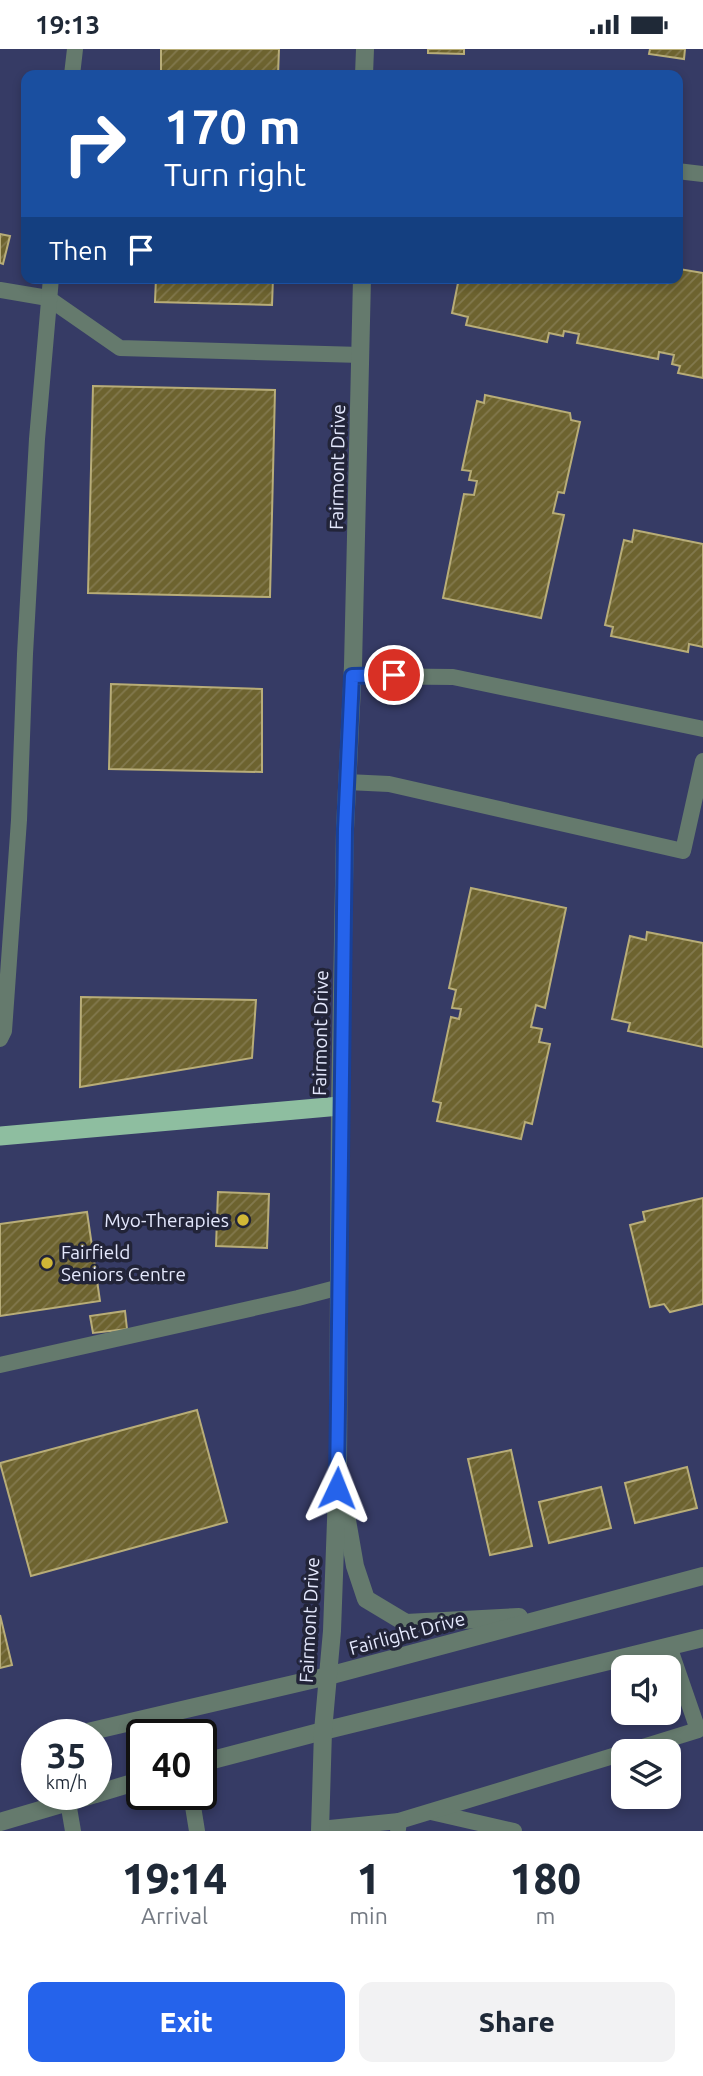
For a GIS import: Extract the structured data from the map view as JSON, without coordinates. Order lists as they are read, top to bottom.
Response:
{
  "streets": {
    "street": ["Fairmont Drive", "Fairlight Drive"]
  },
  "crossings": [
    ["Fairmont Drive", "Fairlight Drive"]
  ],
  "places": ["Myo-Therapies", "Fairfield Seniors Centre"],
  "page": {
    "status": "19:13",
    "turn": ["170 m", "Turn right"],
    "then": "Then",
    "speed": "35 km/h",
    "limit": "40",
    "eta": [
      "19:14",
      "Arrival",
      "1",
      "min",
      "180",
      "m"
    ],
    "buttons": ["Exit", "Share"]
  }
}
